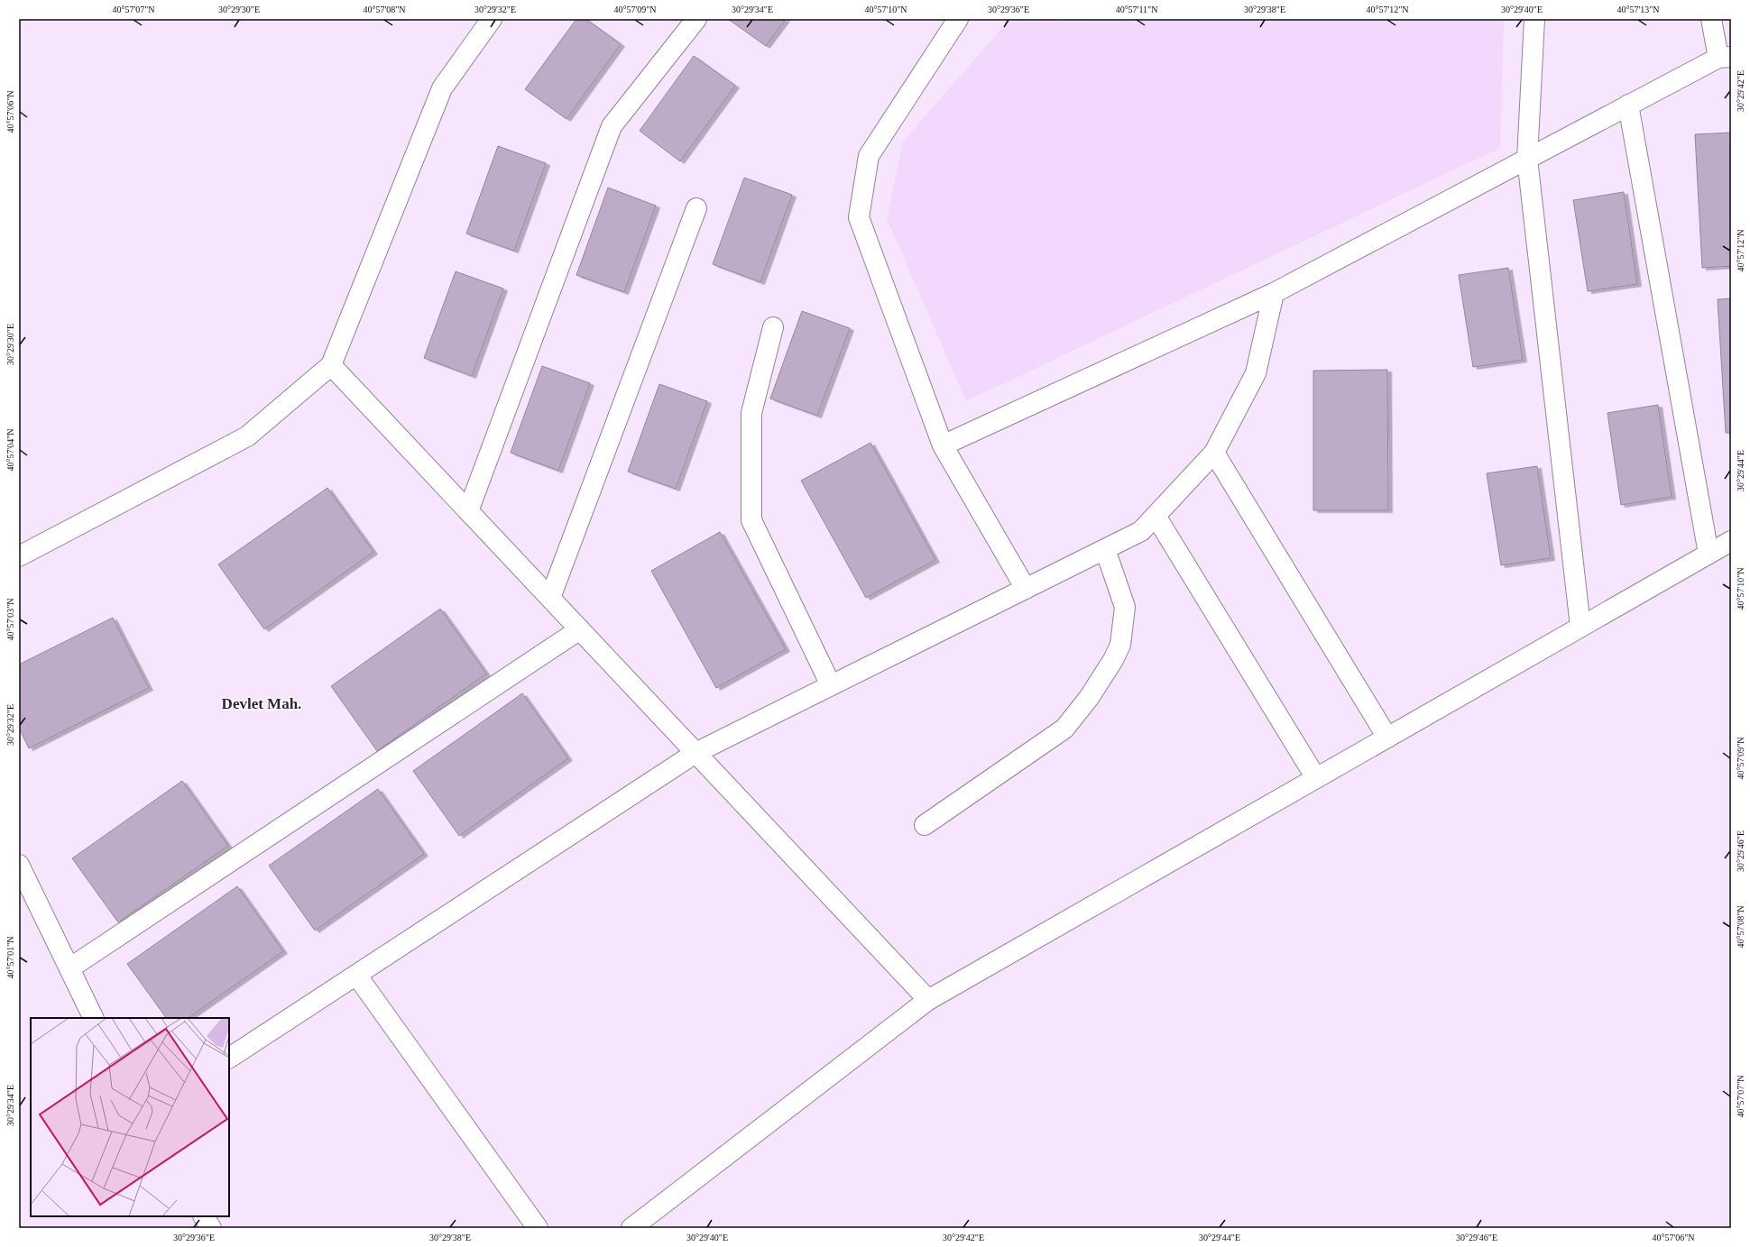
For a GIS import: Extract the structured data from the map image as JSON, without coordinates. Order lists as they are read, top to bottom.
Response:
{
  "districts": ["Devlet Mah."],
  "coordinates": [
    "40°57'07\"N",
    "30°29'30\"E",
    "40°57'08\"N",
    "30°29'32\"E",
    "40°57'09\"N",
    "30°29'34\"E",
    "40°57'10\"N",
    "30°29'36\"E",
    "40°57'11\"N",
    "30°29'38\"E",
    "40°57'12\"N",
    "30°29'40\"E",
    "40°57'13\"N",
    "30°29'42\"E",
    "40°57'06\"N",
    "40°57'04\"N",
    "30°29'44\"E",
    "40°57'03\"N",
    "30°29'46\"E",
    "40°57'01\"N"
  ]
}
